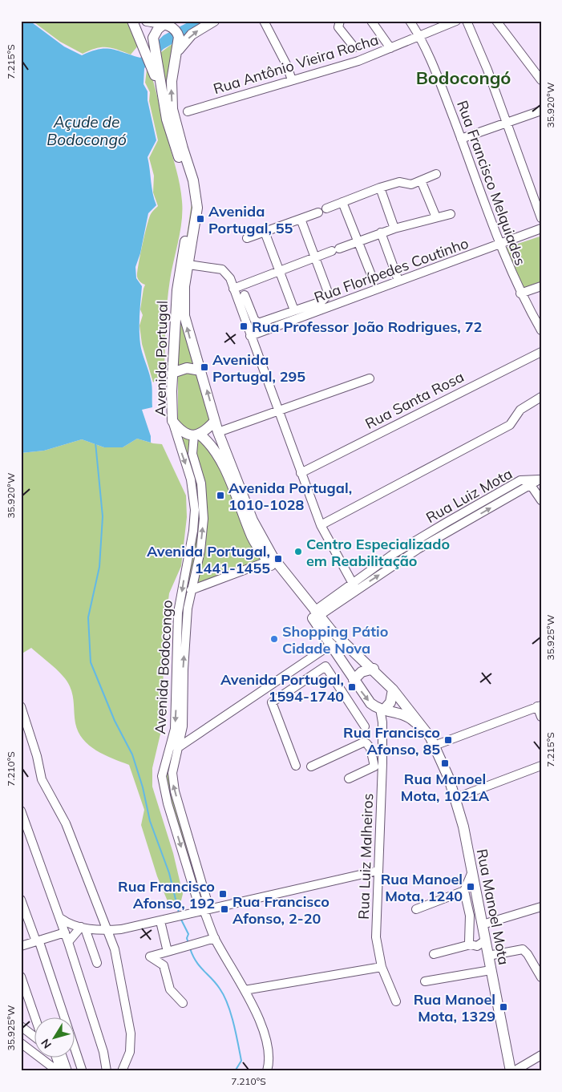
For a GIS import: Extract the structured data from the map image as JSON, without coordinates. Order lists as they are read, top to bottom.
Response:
{
  "streets": {
    "main road": ["Avenida Portugal", "Rua Manoel Mota"],
    "street": [
      "Rua Antônio Vieira Rocha",
      "Rua Francisco Melquiades",
      "Rua Florípedes Coutinho",
      "Rua Santa Rosa",
      "Rua Luiz Mota",
      "Avenida Bodocongo",
      "Rua Luiz Malheiros"
    ]
  },
  "crossings": [
    ["Rua Antônio Vieira Rocha", "Rua Francisco Melquiades"],
    ["Rua Francisco Melquiades", "Rua Florípedes Coutinho"],
    ["Avenida Portugal", "Rua Luiz Mota"],
    ["Avenida Portugal", "Avenida Bodocongo"],
    ["Avenida Portugal", "Rua Luiz Malheiros"],
    ["Avenida Portugal", "Rua Manoel Mota"]
  ],
  "districts": ["Bodocongó"],
  "water": ["Açude de Bodocongó"],
  "places": {
    "transit": [
      "Avenida Portugal, 55",
      "Rua Professor João Rodrigues, 72",
      "Avenida Portugal, 295",
      "Avenida Portugal, 1010-1028",
      "Avenida Portugal, 1441-1455",
      "Avenida Portugal, 1594-1740",
      "Rua Francisco Afonso, 85",
      "Rua Manoel Mota, 1021A",
      "Rua Manoel Mota, 1240",
      "Rua Francisco Afonso, 192",
      "Rua Francisco Afonso, 2-20",
      "Rua Manoel Mota, 1329"
    ],
    "other": ["Centro Especializado em Reabilitação", "Shopping Pátio Cidade Nova"]
  },
  "north": "bottom left",
  "coordinates": [
    "7.215°S",
    "35.920°W",
    "35.925°W",
    "7.210°S"
  ]
}
